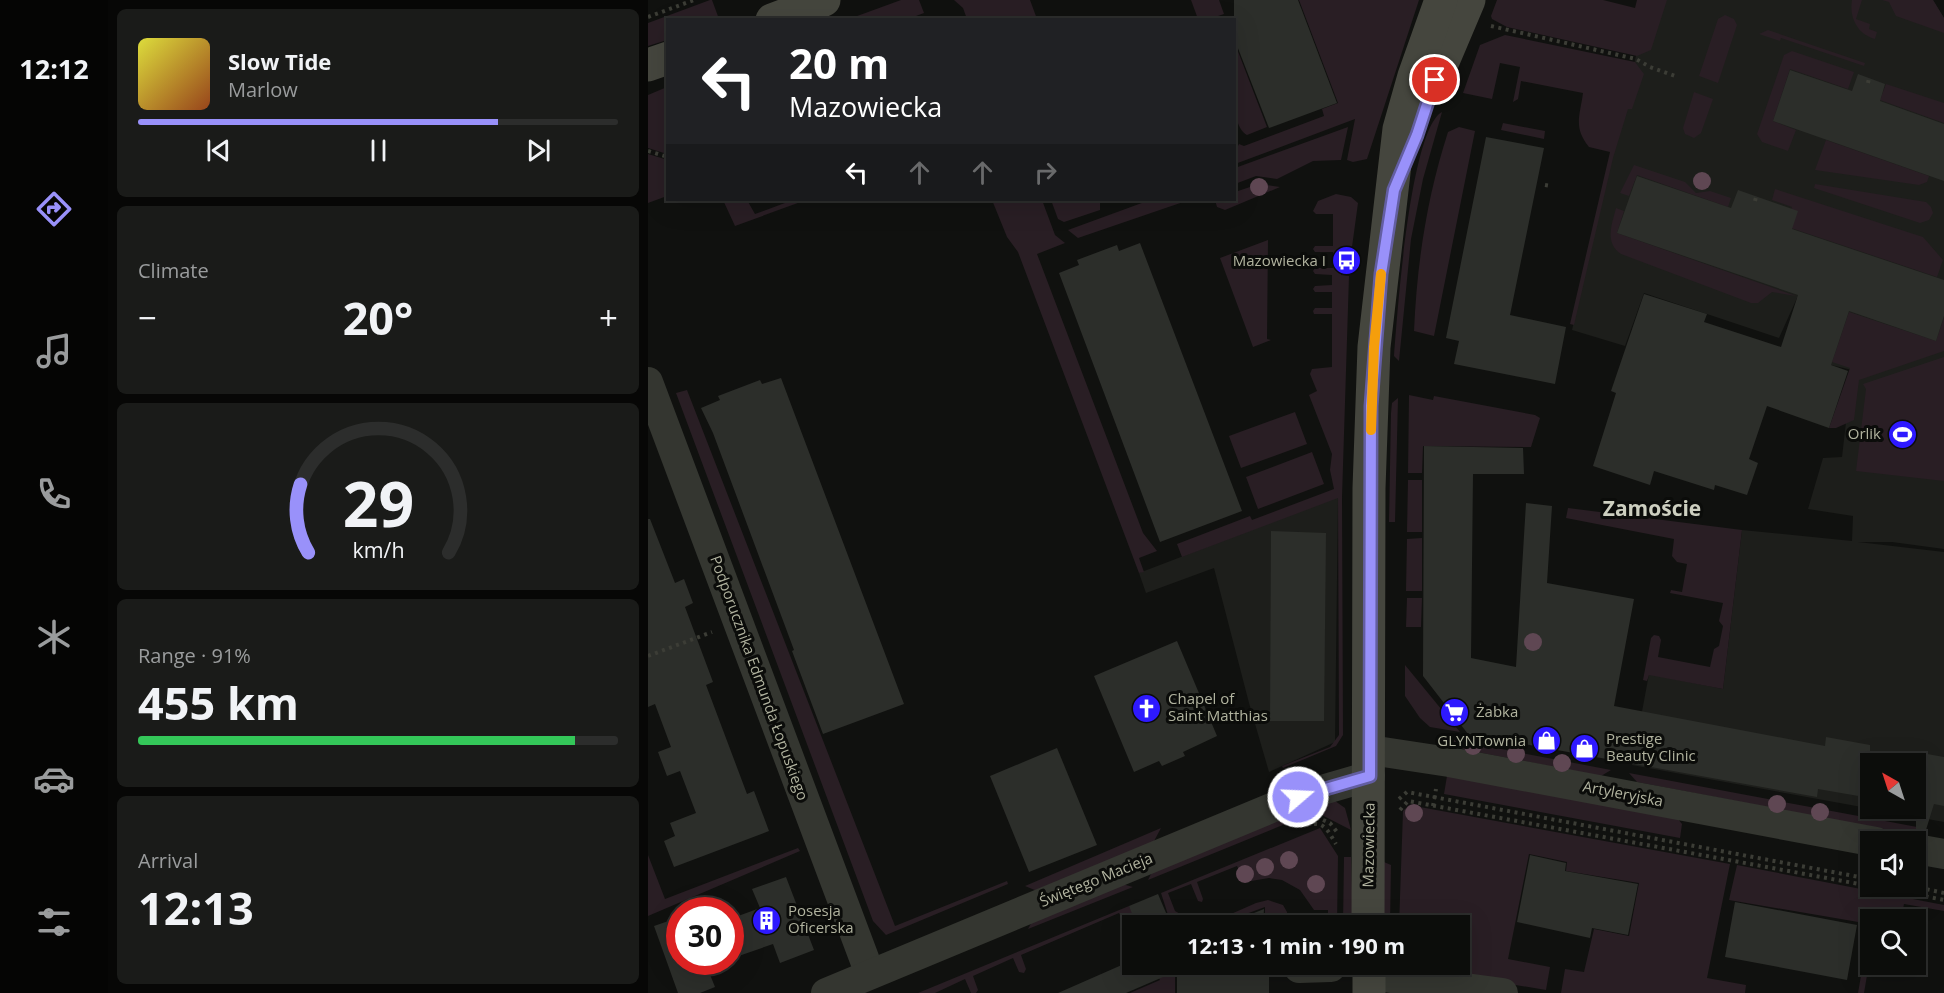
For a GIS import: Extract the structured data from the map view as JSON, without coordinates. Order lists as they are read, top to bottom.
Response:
{
  "streets": {
    "street": [
      "Podporucznika Edmunda Łopuskiego",
      "Artyleryjska",
      "Mazowiecka",
      "Świętego Macieja"
    ]
  },
  "crossings": [
    ["Podporucznika Edmunda Łopuskiego", "Świętego Macieja"],
    ["Artyleryjska", "Mazowiecka"],
    ["Artyleryjska", "Świętego Macieja"],
    ["Mazowiecka", "Świętego Macieja"]
  ],
  "districts": ["Zamoście"],
  "places": {
    "bus stop": ["Mazowiecka I"],
    "sports": ["Orlik"],
    "church": ["Chapel of Saint Matthias"],
    "supermarket": ["Żabka"],
    "shop": ["GLYNTownia", "Prestige Beauty Clinic"],
    "building": ["Posesja Oficerska"]
  },
  "north": "top left",
  "page": {
    "tabs": "12:12",
    "turn": ["20 m", "Mazowiecka"],
    "song": ["Slow Tide", "Marlow"],
    "tile": [
      "Climate",
      ["Range · 91%", "455 km"],
      ["Arrival", "12:13"]
    ],
    "heat": ["−", "20°", "+"],
    "limit": "30",
    "trip": "12:13 · 1 min · 190 m",
    "gauge": ["29", "km/h"]
  }
}
